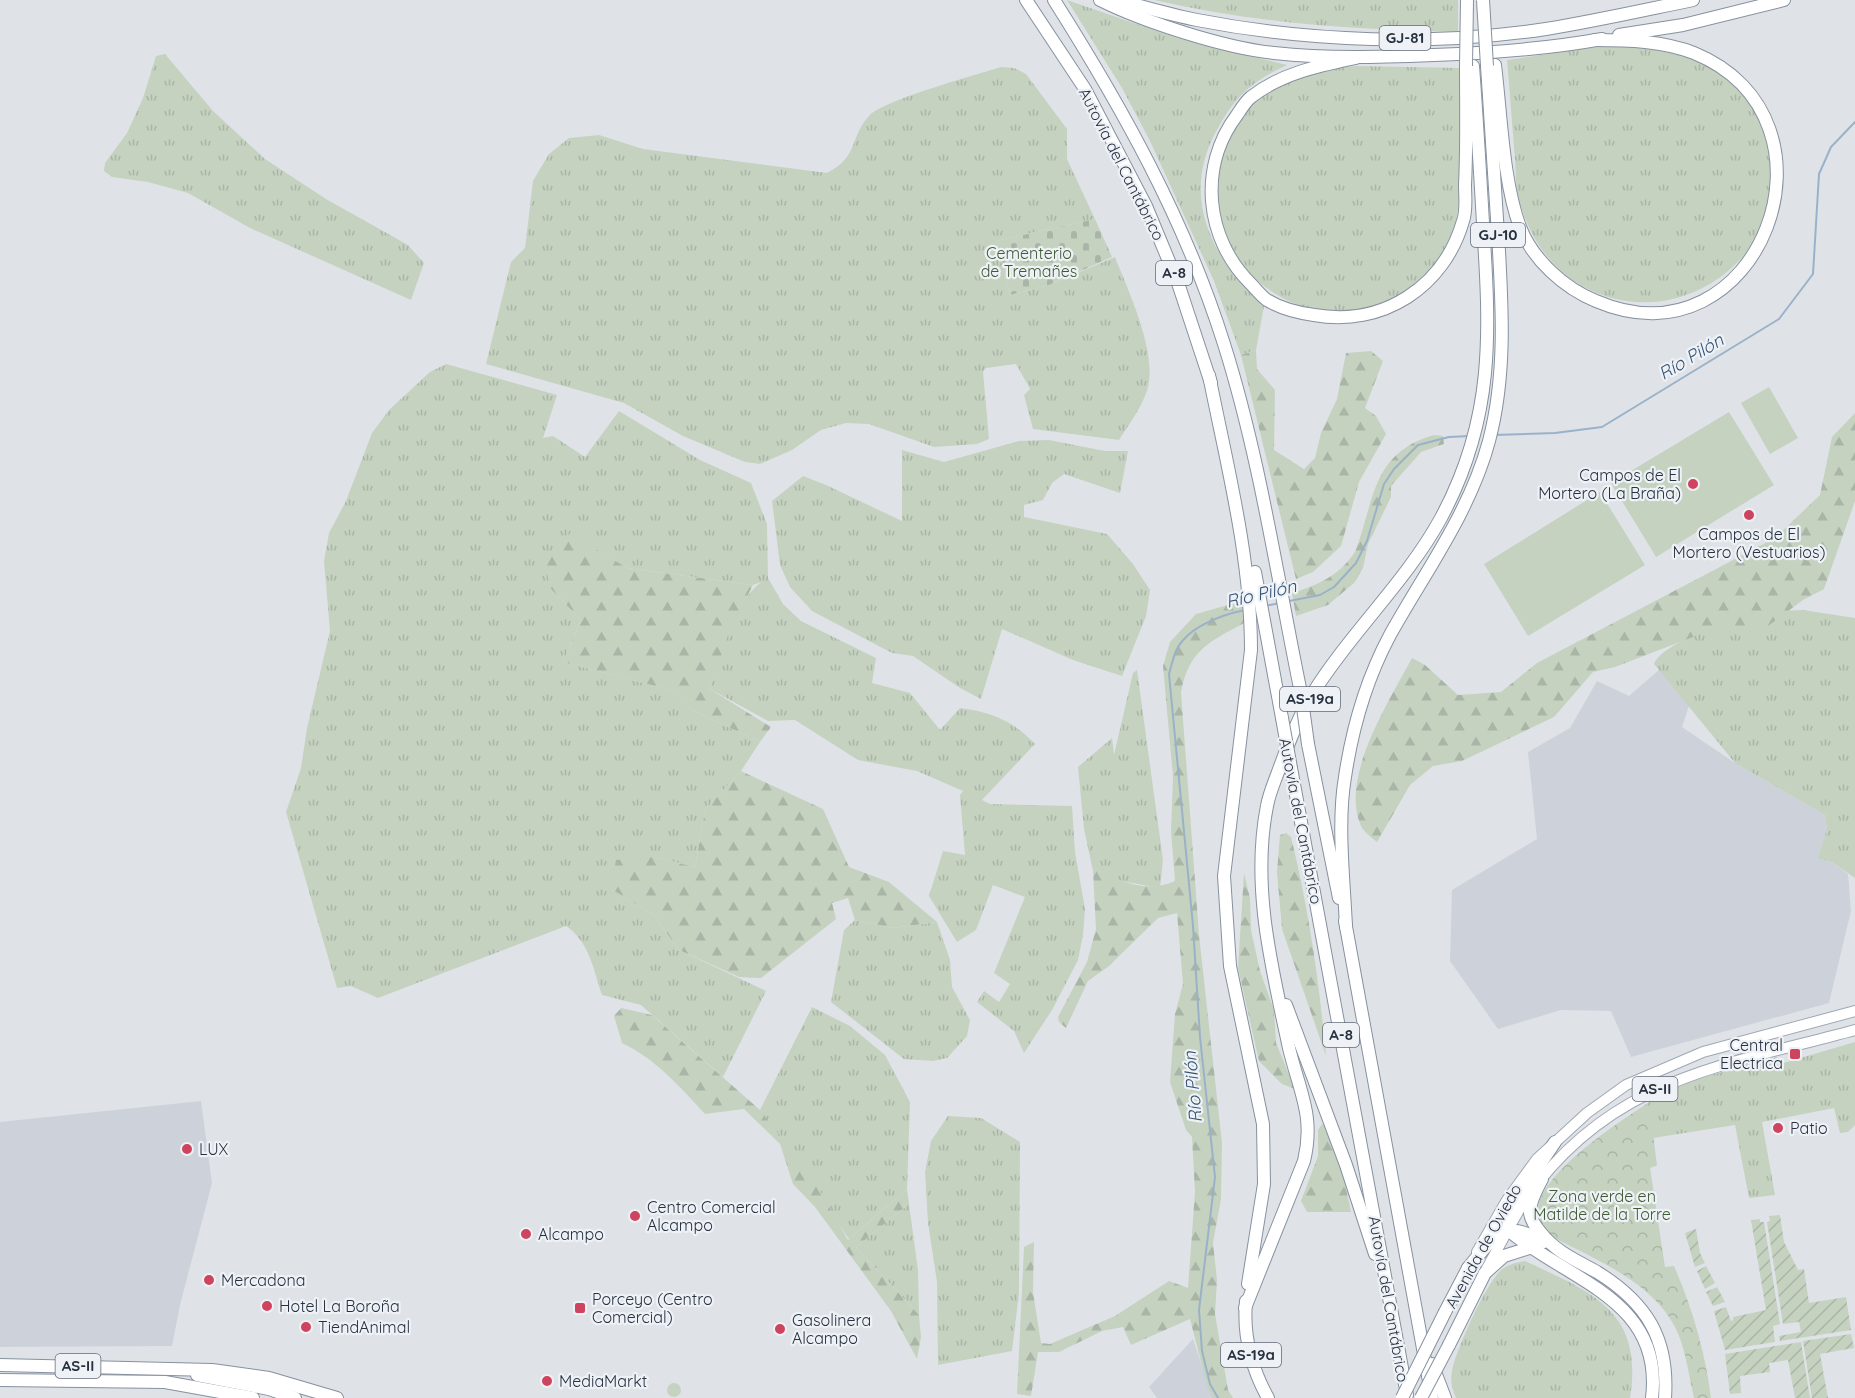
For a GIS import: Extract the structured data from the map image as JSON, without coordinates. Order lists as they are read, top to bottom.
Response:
{
  "streets": {
    "highway": [
      "GJ-81",
      "Autovía del Cantábrico",
      "GJ-10",
      "A-8",
      "AS-19a",
      "AS-II",
      "Avenida de Oviedo"
    ]
  },
  "crossings": [
    ["Autovía del Cantábrico", "AS-19a"],
    ["GJ-10", "AS-19a"]
  ],
  "water": ["Río Pilón"],
  "parks": ["Cementerio de Tremañes", "Zona verde en Matilde de la Torre"],
  "places": {
    "other": [
      "Campos de El Mortero (La Braña)",
      "Campos de El Mortero (Vestuarios)",
      "Patio",
      "LUX",
      "Centro Comercial Alcampo",
      "Alcampo",
      "Mercadona",
      "Hotel La Boroña",
      "TiendAnimal",
      "Gasolinera Alcampo",
      "MediaMarkt"
    ],
    "transit": ["Central Electrica", "Porceyo (Centro Comercial)"]
  }
}
